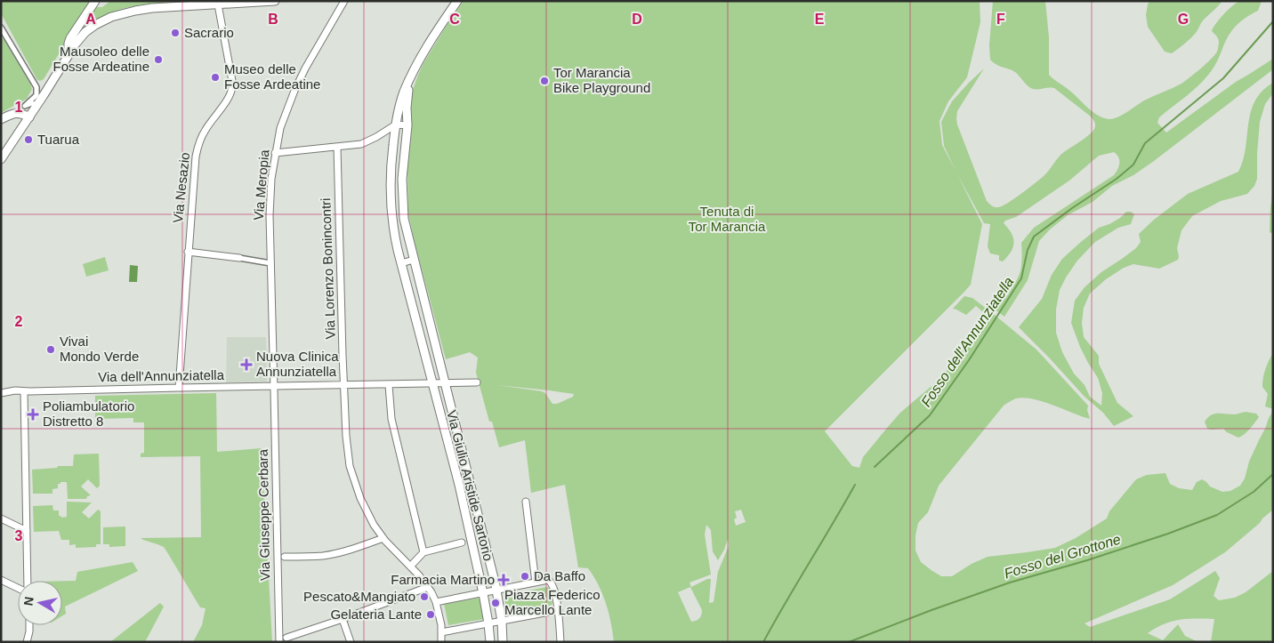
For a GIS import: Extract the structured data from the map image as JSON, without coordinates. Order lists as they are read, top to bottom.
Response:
{
  "streets": {
    "street": [
      "Via Meropia",
      "Via Nesazio",
      "Via Lorenzo Bonincontri",
      "Via dell'Annunziatella",
      "Via Giulio Aristide Sartorio",
      "Via Giuseppe Cerbara"
    ]
  },
  "crossings": [
    ["Via Meropia", "Via dell'Annunziatella"],
    ["Via Meropia", "Via Giuseppe Cerbara"],
    ["Via Nesazio", "Via dell'Annunziatella"],
    ["Via Lorenzo Bonincontri", "Via dell'Annunziatella"],
    ["Via dell'Annunziatella", "Via Giulio Aristide Sartorio"],
    ["Via dell'Annunziatella", "Via Giuseppe Cerbara"]
  ],
  "water": ["Fosso dell'Annunziatella", "Fosso del Grottone"],
  "parks": ["Tenuta di Tor Marancia"],
  "places": {
    "other": [
      "Sacrario",
      "Mausoleo delle Fosse Ardeatine",
      "Museo delle Fosse Ardeatine",
      "Tor Marancia Bike Playground",
      "Tuarua",
      "Vivai Mondo Verde",
      "Da Baffo",
      "Pescato&Mangiato",
      "Piazza Federico Marcello Lante",
      "Gelateria Lante"
    ],
    "health": ["Nuova Clinica Annunziatella", "Poliambulatorio Distretto 8", "Farmacia Martino"]
  },
  "north": "left",
  "grid": {
    "columns": [
      "A",
      "B",
      "C",
      "D",
      "E",
      "F",
      "G"
    ],
    "rows": ["1", "2", "3"]
  }
}
